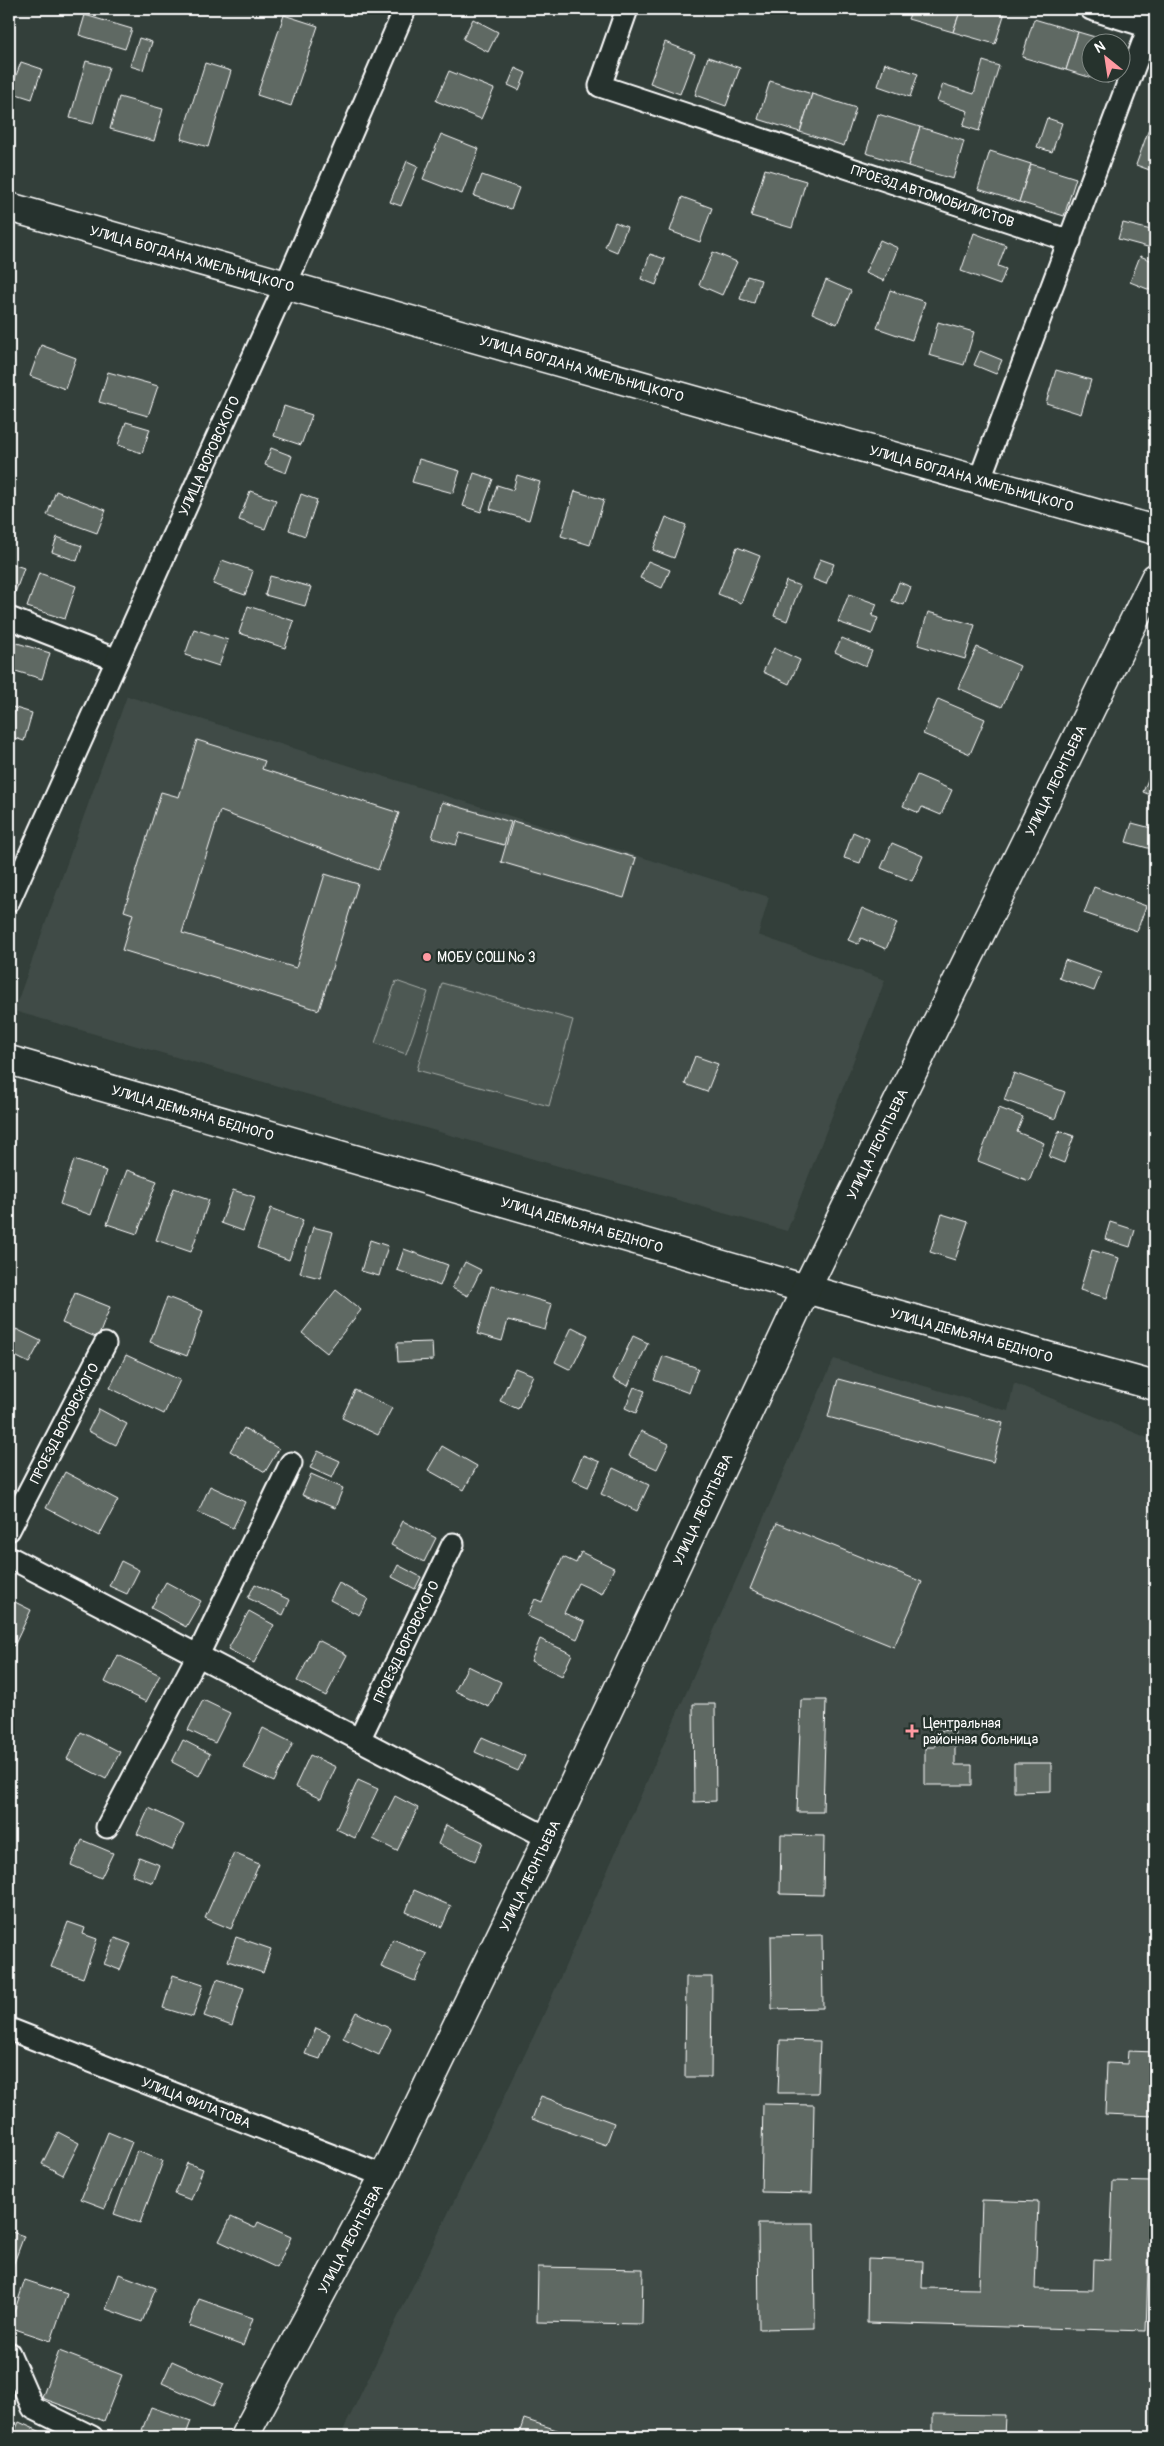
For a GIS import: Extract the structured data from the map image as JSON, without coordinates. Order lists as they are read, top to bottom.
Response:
{
  "streets": {
    "street": [
      "ПРОЕЗД АВТОМОБИЛИСТОВ",
      "УЛИЦА БОГДАНА ХМЕЛЬНИЦКОГО",
      "УЛИЦА ВОРОВСКОГО",
      "УЛИЦА ЛЕОНТЬЕВА",
      "УЛИЦА ДЕМЬЯНА БЕДНОГО",
      "ПРОЕЗД ВОРОВСКОГО",
      "УЛИЦА ФИЛАТОВА"
    ]
  },
  "crossings": [
    ["УЛИЦА БОГДАНА ХМЕЛЬНИЦКОГО", "УЛИЦА ВОРОВСКОГО"],
    ["УЛИЦА ЛЕОНТЬЕВА", "УЛИЦА ДЕМЬЯНА БЕДНОГО"],
    ["УЛИЦА ЛЕОНТЬЕВА", "УЛИЦА ФИЛАТОВА"]
  ],
  "places": {
    "other": ["МОБУ СОШ № 3"],
    "health": ["Центральная районная больница"]
  },
  "north": "top left"
}
